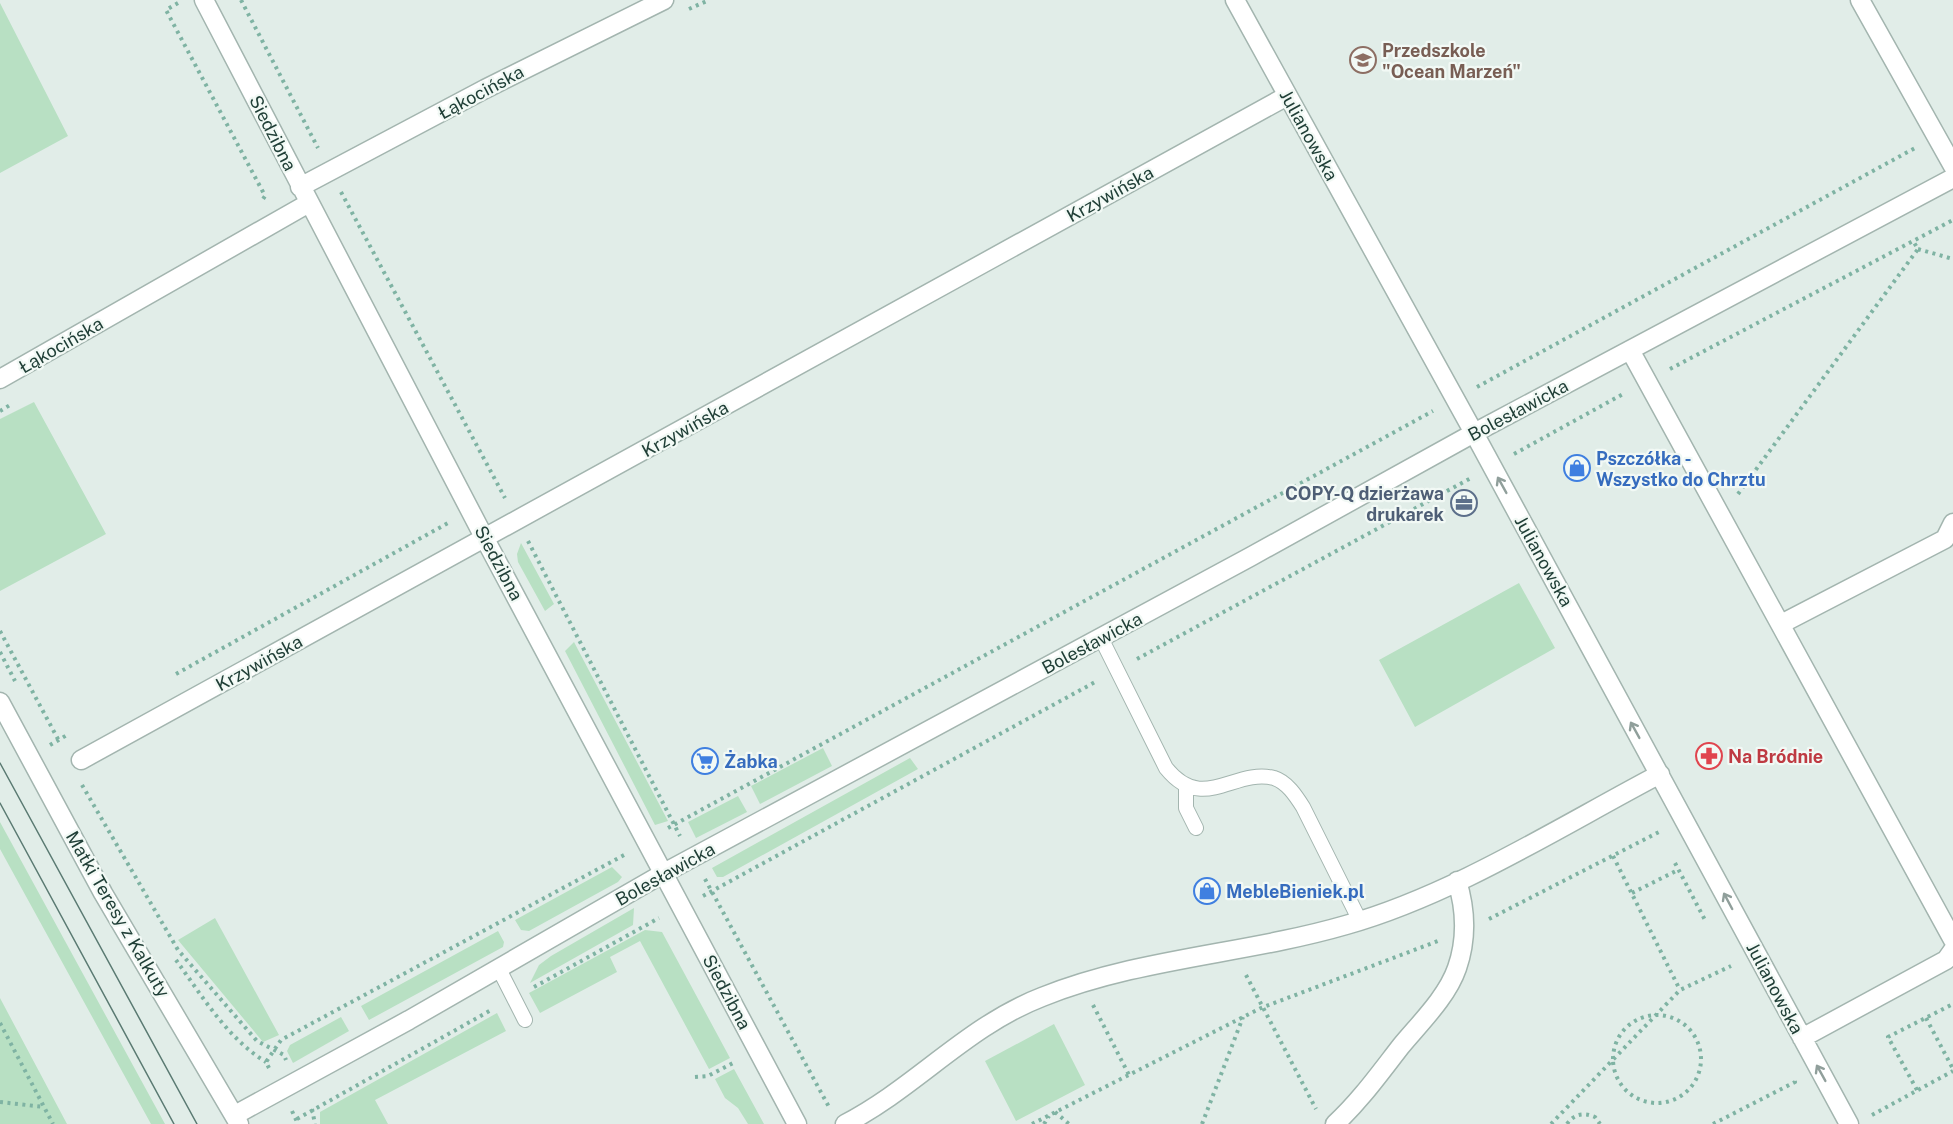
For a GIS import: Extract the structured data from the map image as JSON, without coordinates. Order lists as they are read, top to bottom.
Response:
{
  "streets": {
    "street": [
      "Łąkocińska",
      "Siedzibna",
      "Julianowska",
      "Krzywińska",
      "Bolesławicka",
      "Matki Teresy z Kalkuty"
    ]
  },
  "crossings": [
    ["Łąkocińska", "Siedzibna"],
    ["Siedzibna", "Krzywińska"],
    ["Siedzibna", "Bolesławicka"],
    ["Julianowska", "Krzywińska"],
    ["Julianowska", "Bolesławicka"],
    ["Bolesławicka", "Matki Teresy z Kalkuty"]
  ],
  "one_way": ["Julianowska"],
  "places": {
    "school or university": ["Przedszkole \"Ocean Marzeń\""],
    "shop": ["Pszczółka - Wszystko do Chrztu", "MebleBieniek.pl"],
    "office": ["COPY-Q dzierżawa drukarek"],
    "pharmacy": ["Na Bródnie"],
    "supermarket": ["Żabka"]
  }
}
